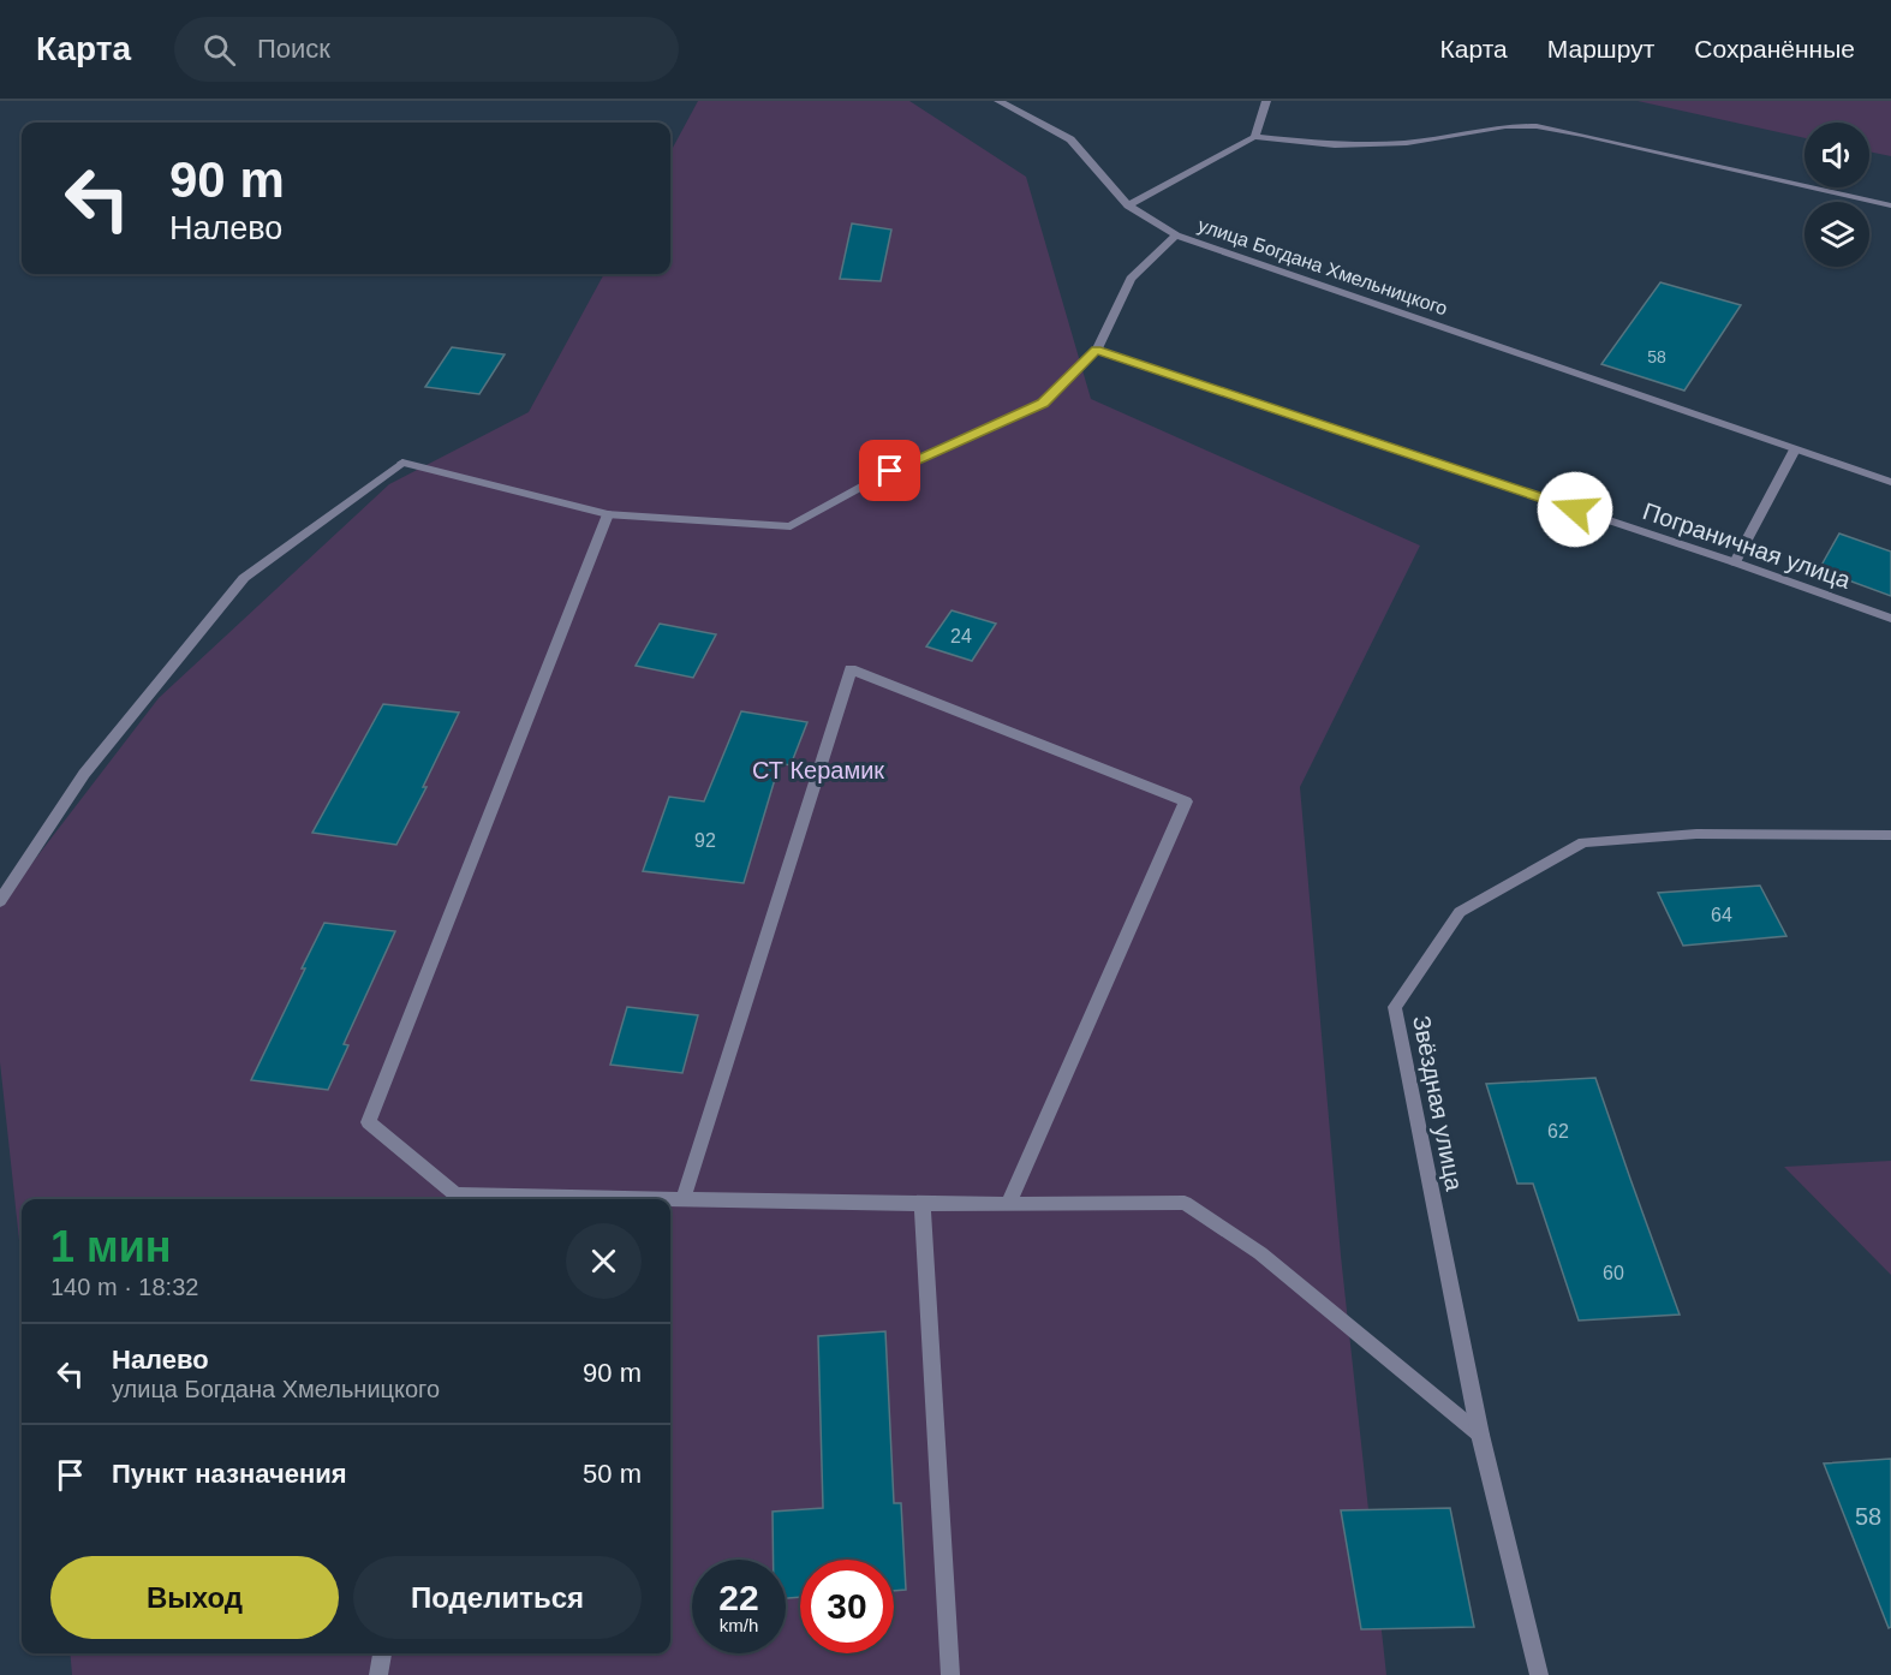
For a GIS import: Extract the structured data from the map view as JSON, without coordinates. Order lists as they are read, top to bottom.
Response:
{
  "streets": {
    "street": ["улица Богдана Хмельницкого", "Пограничная улица", "Звёздная улица"]
  },
  "crossings": [
    ["улица Богдана Хмельницкого", "Пограничная улица"]
  ],
  "parks": ["СТ Керамик"],
  "house_numbers": [
    "58",
    "24",
    "92",
    "64",
    "62",
    "60",
    "58"
  ],
  "page": {
    "header": "Карта",
    "search": "Поиск",
    "nav": ["Карта", "Маршрут", "Сохранённые"],
    "turn": ["90 m", "Налево"],
    "heading": ["1 мин", "140 m · 18:32"],
    "list": [
      {
        "name": "Налево",
        "note": "улица Богдана Хмельницкого",
        "value": "90 m"
      },
      {
        "name": "Пункт назначения",
        "value": "50 m"
      }
    ],
    "buttons": ["Выход", "Поделиться"],
    "speed": "22 km/h",
    "limit": "30"
  }
}
